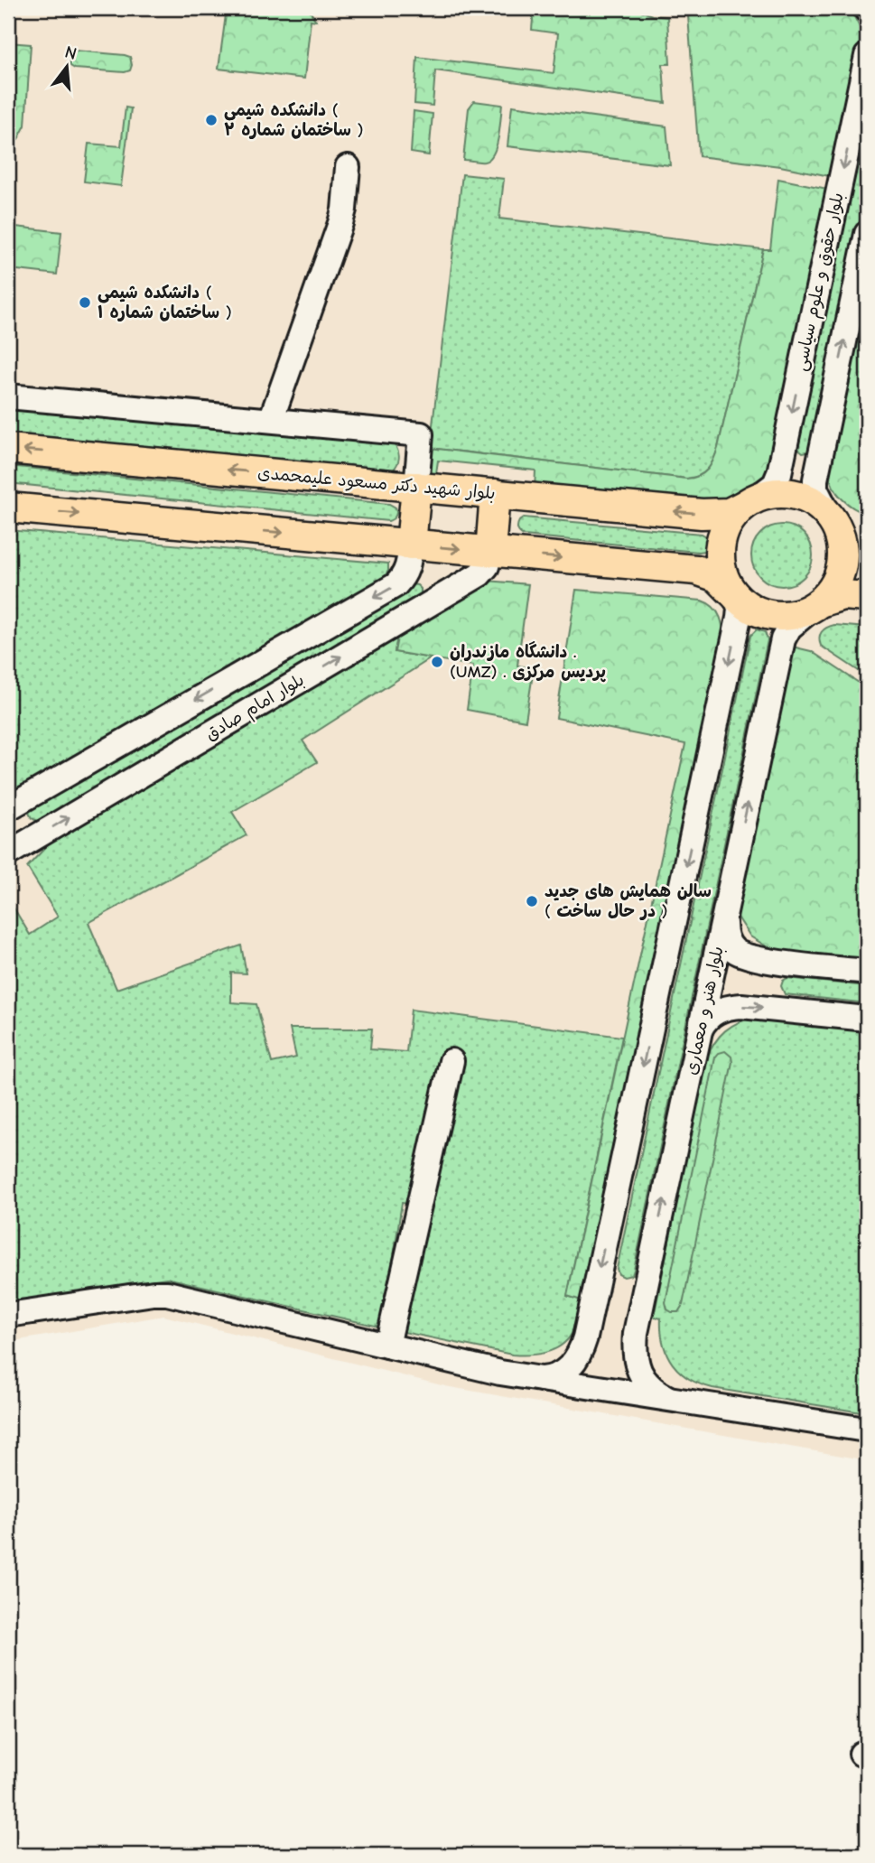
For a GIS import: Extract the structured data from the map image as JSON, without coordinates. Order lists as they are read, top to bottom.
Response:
{
  "streets": {
    "main road": ["بلوار شهید دکتر مسعود علیمحمدی"],
    "street": ["بلوار حقوق و علوم سیاسی", "بلوار امام صادق", "بلوار هنر و معماری"]
  },
  "crossings": [
    ["بلوار حقوق و علوم سیاسی", "بلوار شهید دکتر مسعود علیمحمدی"],
    ["بلوار حقوق و علوم سیاسی", "بلوار هنر و معماری"],
    ["بلوار شهید دکتر مسعود علیمحمدی", "بلوار هنر و معماری"]
  ],
  "places": [
    "دانشکده شیمی ( ساختمان شماره ۲ )",
    "دانشکده شیمی ( ساختمان شماره ۱ )",
    "دانشگاه مازندران . (UMZ) . پردیس مرکزی",
    "سالن همایش های جدید ( در حال ساخت )"
  ],
  "north": "top"
}
